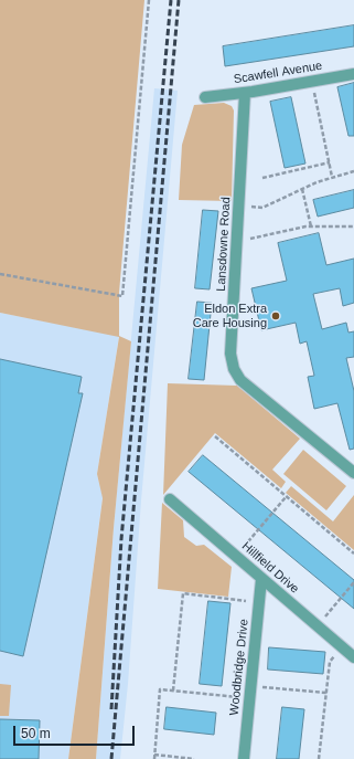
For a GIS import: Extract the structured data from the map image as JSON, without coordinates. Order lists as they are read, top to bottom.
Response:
{
  "streets": {
    "street": [
      "Scawfell Avenue",
      "Lansdowne Road",
      "Hillfield Drive",
      "Woodbridge Drive"
    ]
  },
  "crossings": [
    ["Scawfell Avenue", "Lansdowne Road"],
    ["Hillfield Drive", "Woodbridge Drive"]
  ],
  "places": ["Eldon Extra Care Housing"],
  "scale_bar": "50 m"
}
